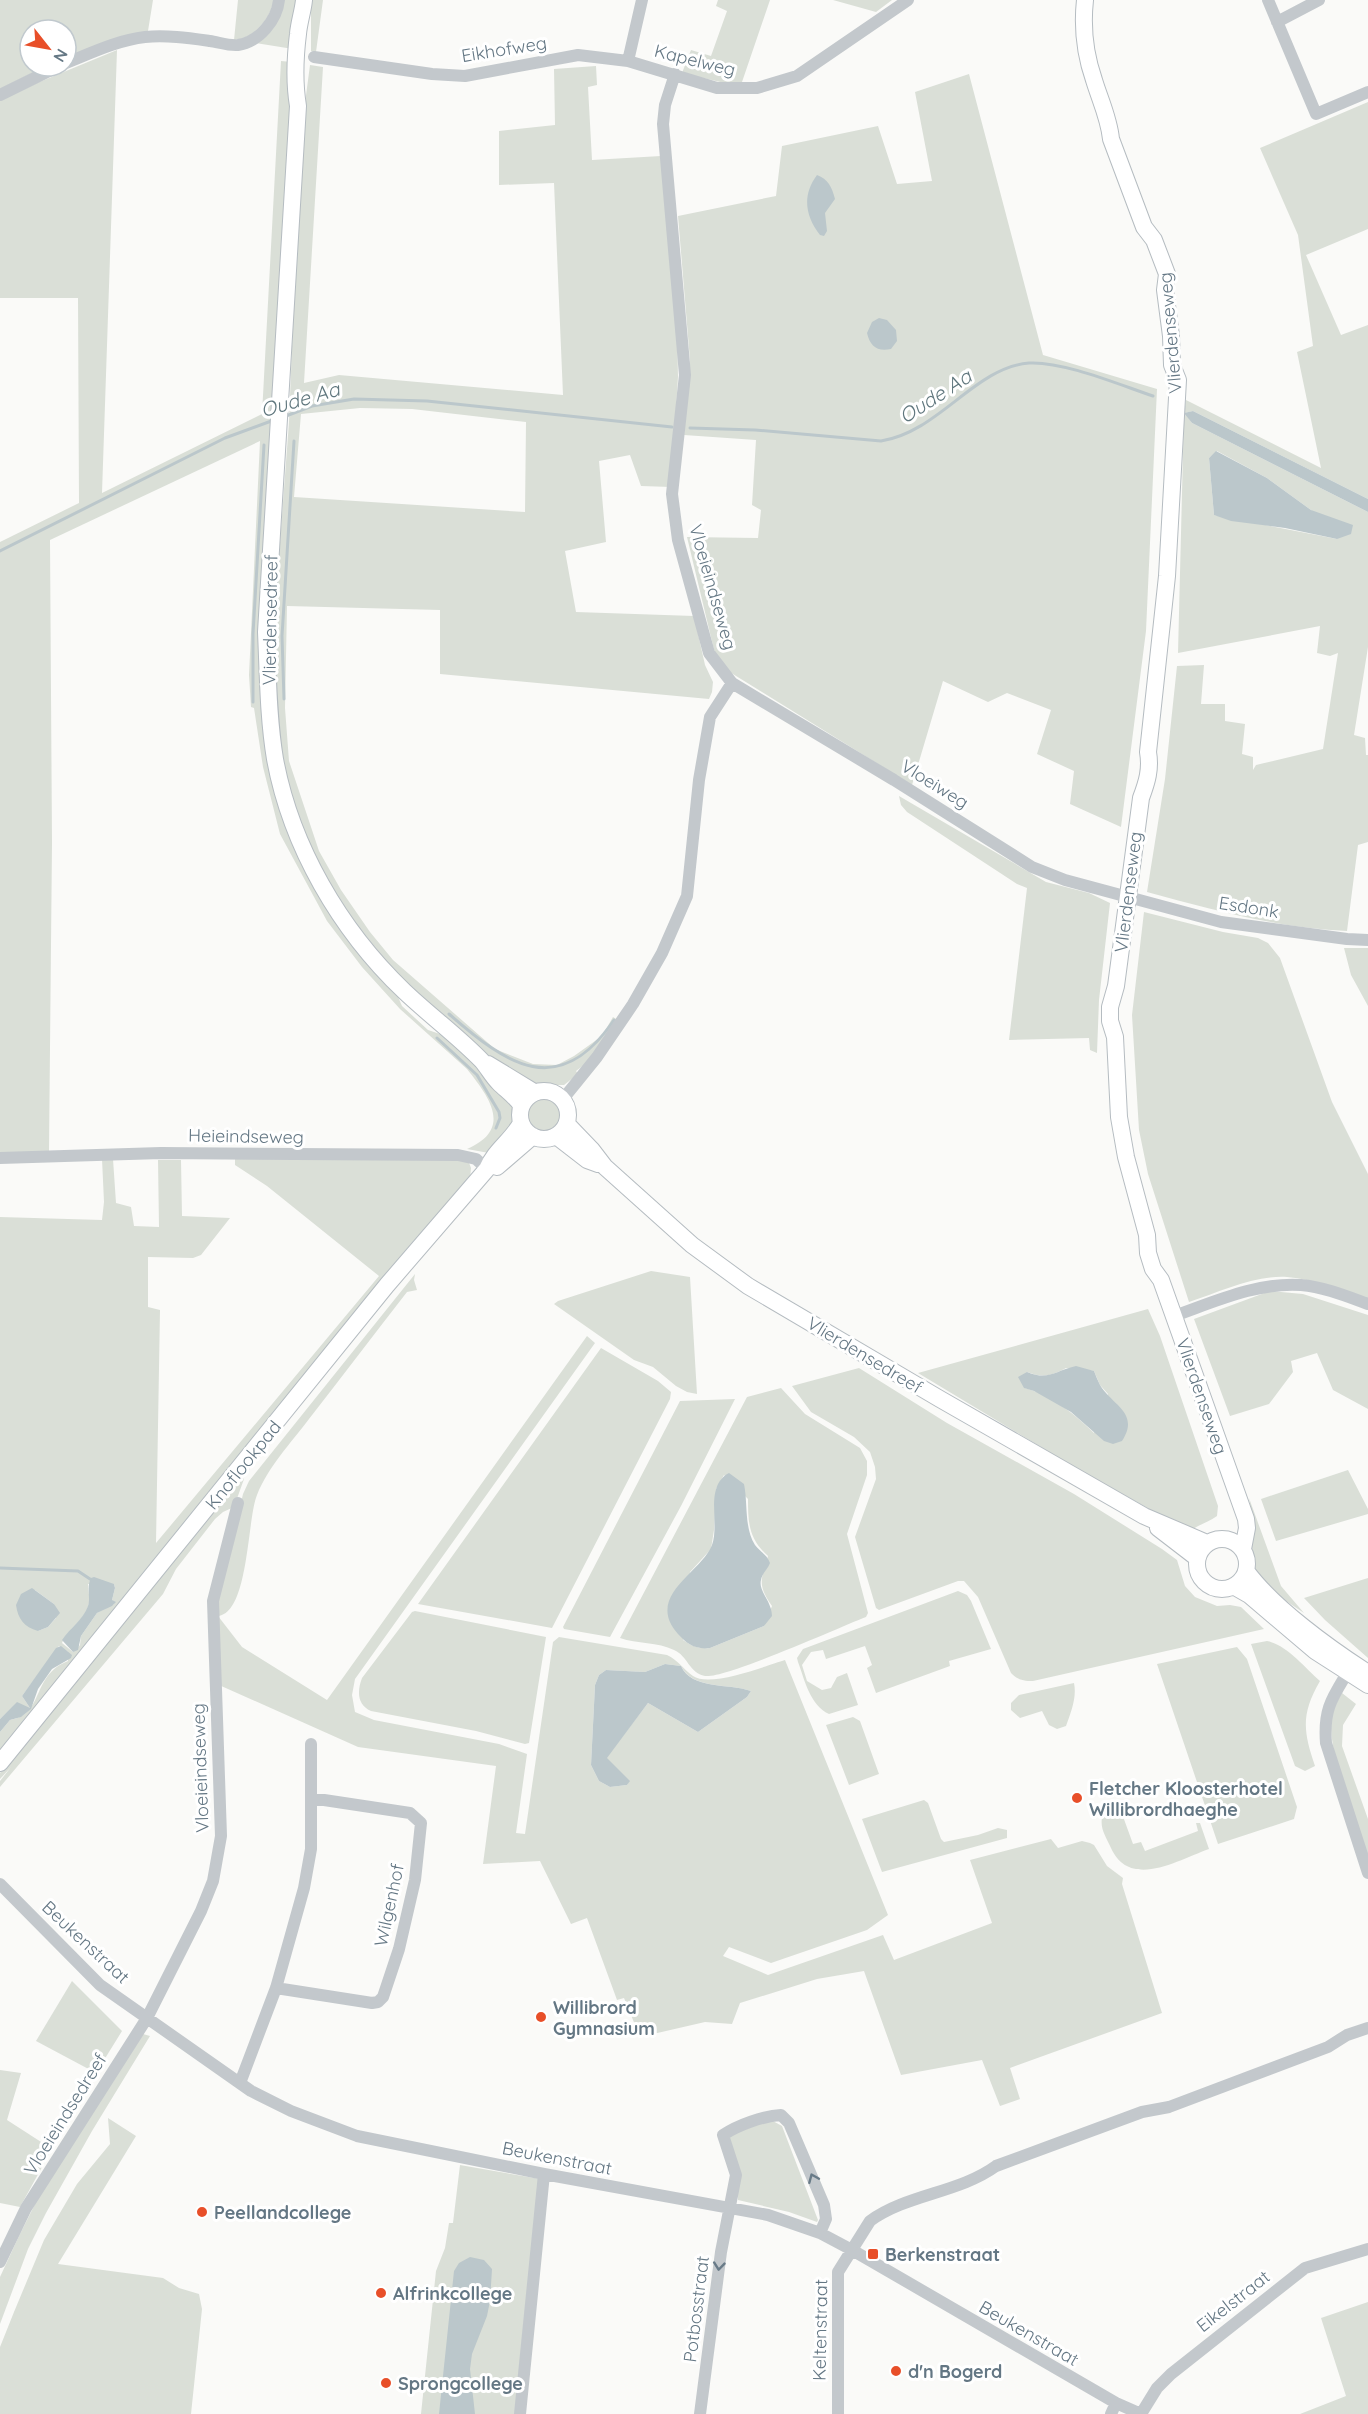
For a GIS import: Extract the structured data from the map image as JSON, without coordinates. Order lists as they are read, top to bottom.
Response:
{
  "streets": {
    "main road": ["Vlierdenseweg", "Vlierdensedreef", "Knoflookpad"],
    "street": [
      "Eikhofweg",
      "Kapelweg",
      "Vloeieindseweg",
      "Vloeiweg",
      "Esdonk",
      "Heieindseweg",
      "Wilgenhof",
      "Beukenstraat",
      "Vloeieindsedreef",
      "Eikelstraat",
      "Potbosstraat",
      "Keltenstraat"
    ]
  },
  "crossings": [
    ["Eikhofweg", "Kapelweg"],
    ["Kapelweg", "Vloeieindseweg"],
    ["Vlierdenseweg", "Vlierdensedreef"],
    ["Vlierdenseweg", "Vloeiweg"],
    ["Vlierdenseweg", "Esdonk"],
    ["Vloeieindseweg", "Vloeiweg"],
    ["Vloeieindseweg", "Beukenstraat"],
    ["Vloeieindseweg", "Vloeieindsedreef"],
    ["Vlierdensedreef", "Knoflookpad"],
    ["Vloeiweg", "Esdonk"],
    ["Heieindseweg", "Knoflookpad"],
    ["Beukenstraat", "Vloeieindsedreef"],
    ["Beukenstraat", "Eikelstraat"],
    ["Beukenstraat", "Potbosstraat"],
    ["Beukenstraat", "Keltenstraat"]
  ],
  "water": ["Oude Aa"],
  "places": {
    "other": [
      "Fletcher Kloosterhotel Willibrordhaeghe",
      "Willibrord Gymnasium",
      "Peellandcollege",
      "Alfrinkcollege",
      "d'n Bogerd",
      "Sprongcollege"
    ],
    "transit": ["Berkenstraat"]
  },
  "north": "bottom right"
}
